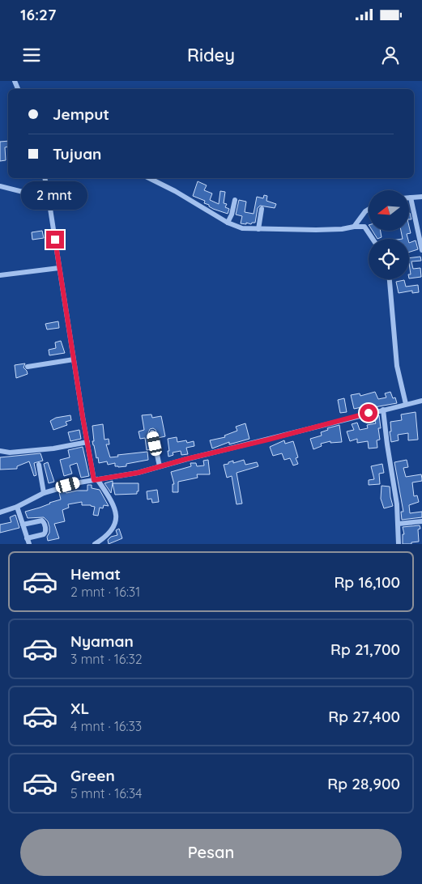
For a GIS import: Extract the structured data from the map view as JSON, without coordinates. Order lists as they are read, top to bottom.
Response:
{
  "north": "left",
  "page": {
    "status": "16:27",
    "header": "Ridey",
    "banner": ["Jemput", "Tujuan"],
    "bubble": "2 mnt",
    "list": [
      {
        "name": "Hemat",
        "note": "2 mnt · 16:31",
        "value": "Rp 16,100"
      },
      {
        "name": "Nyaman",
        "note": "3 mnt · 16:32",
        "value": "Rp 21,700"
      },
      {
        "name": "XL",
        "note": "4 mnt · 16:33",
        "value": "Rp 27,400"
      },
      {
        "name": "Green",
        "note": "5 mnt · 16:34",
        "value": "Rp 28,900"
      }
    ],
    "buttons": "Pesan"
  }
}
